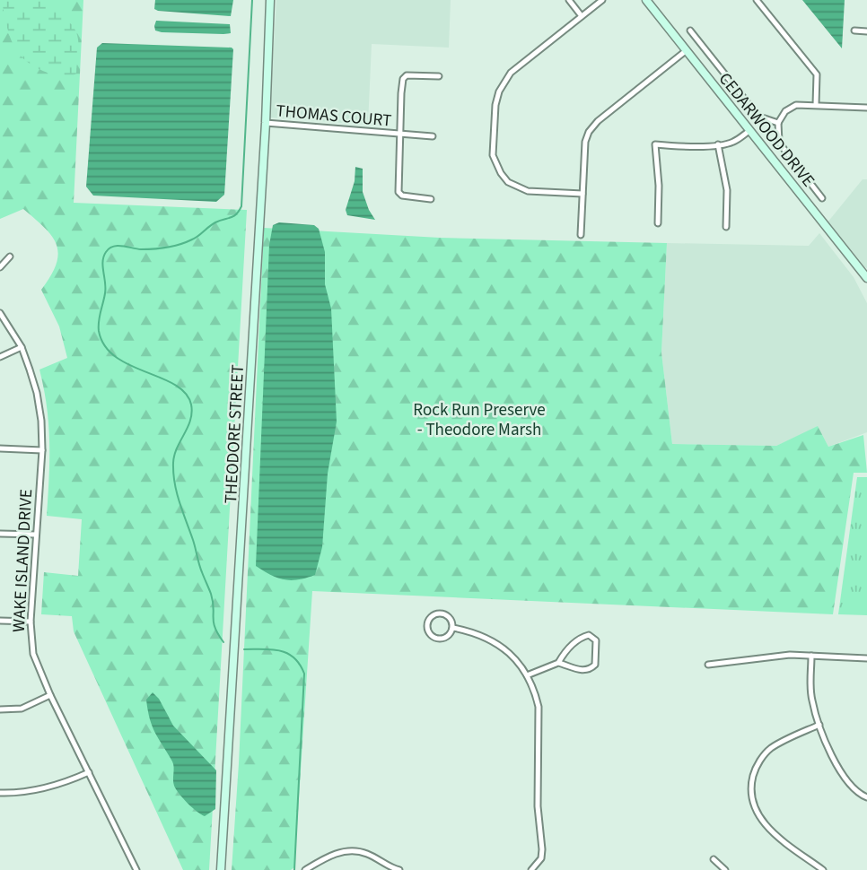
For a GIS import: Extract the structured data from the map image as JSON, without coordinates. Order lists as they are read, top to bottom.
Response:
{
  "streets": {
    "street": [
      "THOMAS COURT",
      "CEDARWOOD DRIVE",
      "THEODORE STREET",
      "WAKE ISLAND DRIVE"
    ]
  },
  "crossings": [
    ["THOMAS COURT", "THEODORE STREET"]
  ],
  "parks": ["Rock Run Preserve - Theodore Marsh"]
}
